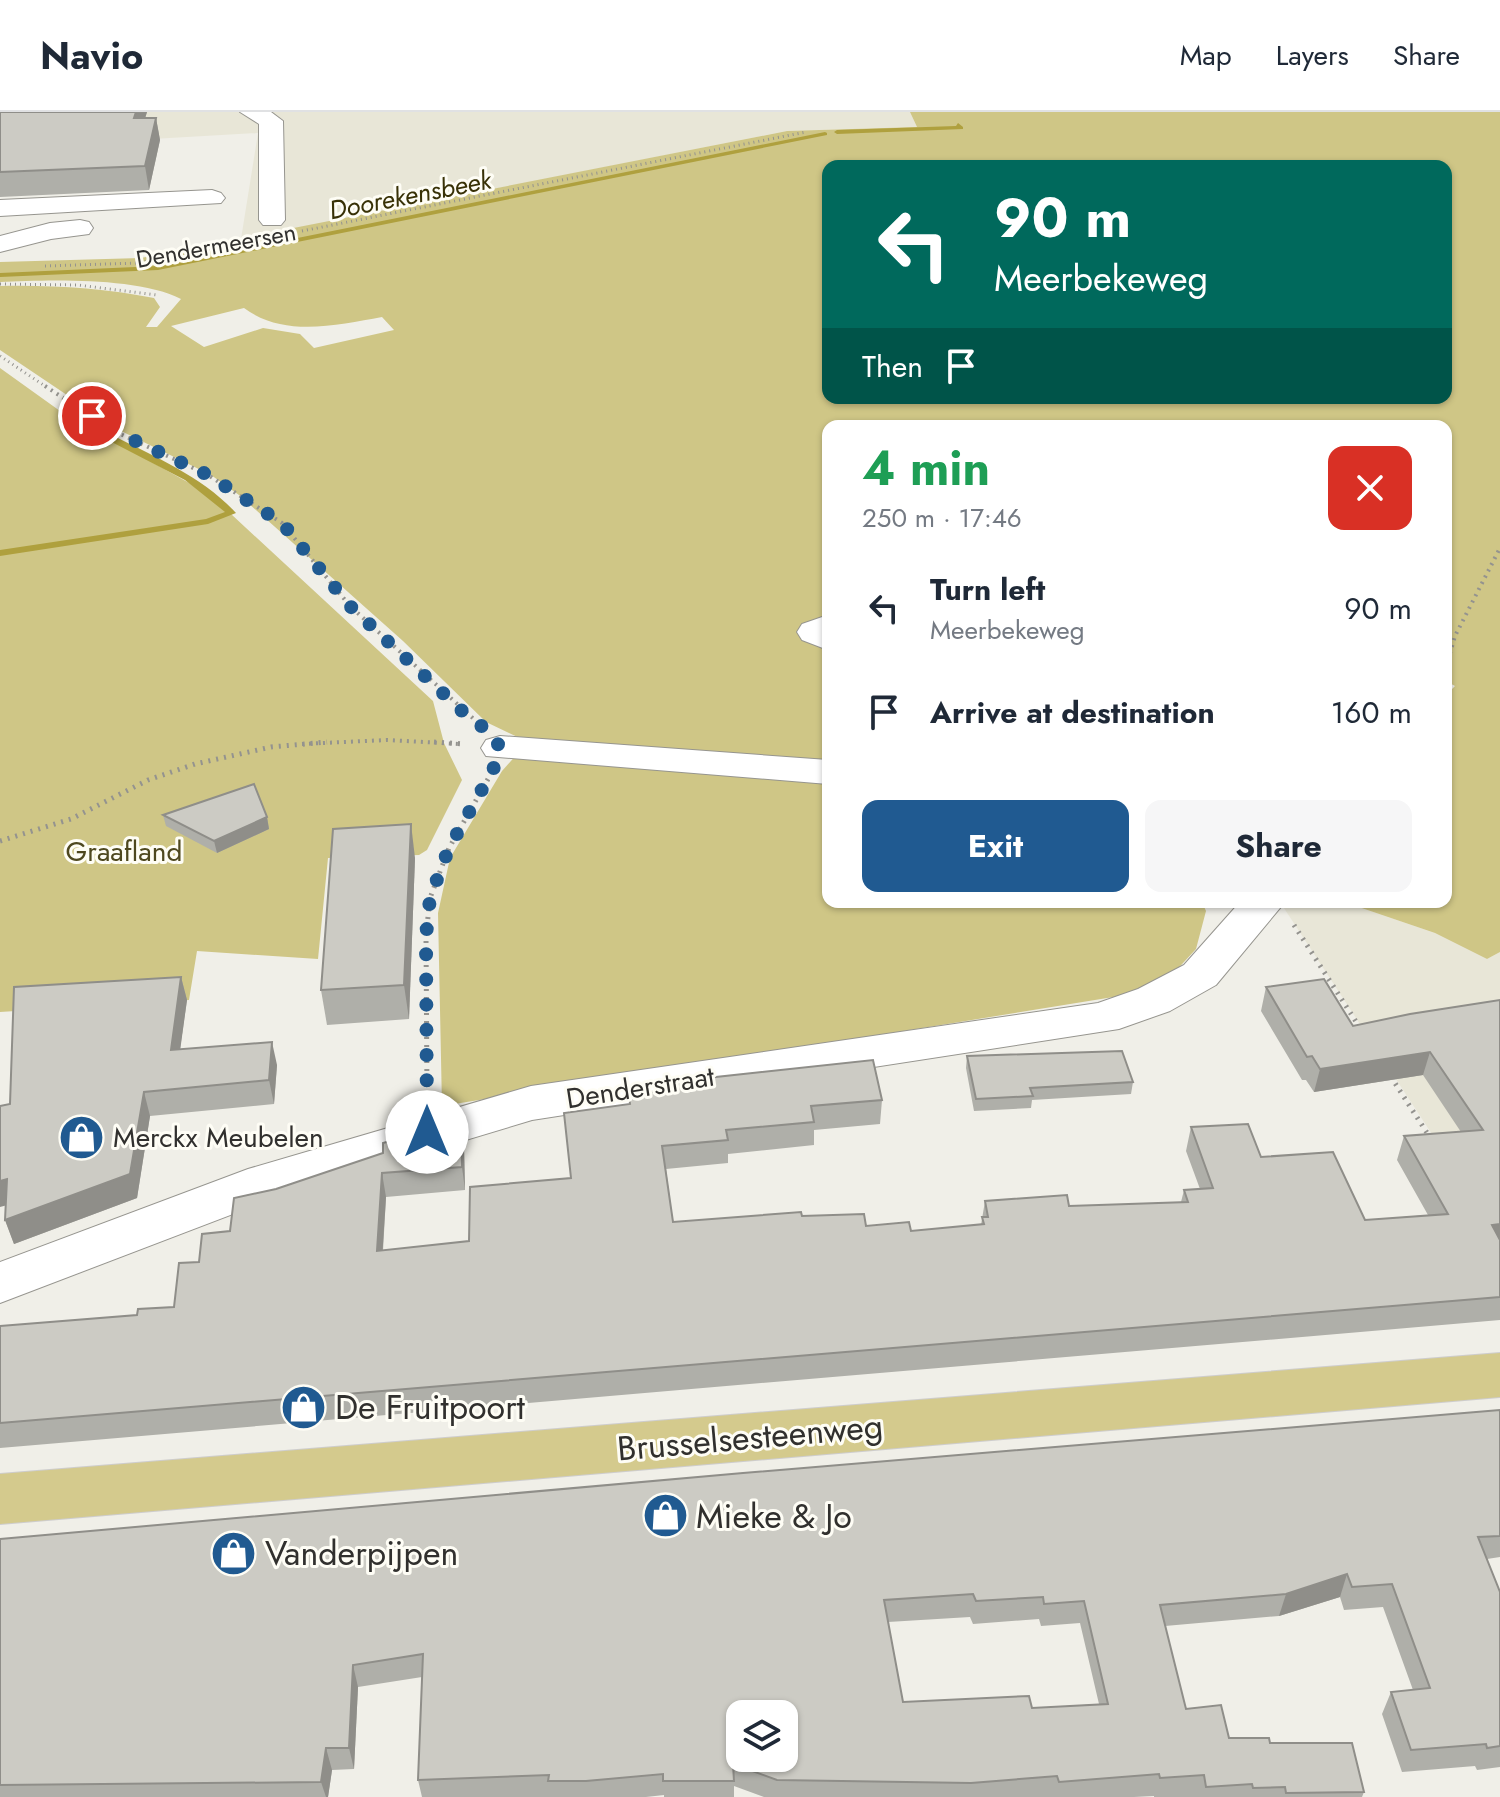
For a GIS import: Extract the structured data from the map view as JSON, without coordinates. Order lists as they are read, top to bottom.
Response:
{
  "streets": {
    "main road": ["Brusselsesteenweg"],
    "street": ["Dendermeersen", "Denderstraat"]
  },
  "water": ["Doorekensbeek"],
  "parks": ["Graafland"],
  "places": {
    "shop": [
      "Merckx Meubelen",
      "De Fruitpoort",
      "Mieke & Jo",
      "Vanderpijpen"
    ]
  },
  "page": {
    "header": "Navio",
    "nav": ["Map", "Layers", "Share"],
    "turn": ["90 m", "Meerbekeweg"],
    "then": "Then",
    "heading": ["4 min", "250 m · 17:46"],
    "list": [
      {
        "name": "Turn left",
        "note": "Meerbekeweg",
        "value": "90 m"
      },
      {
        "name": "Arrive at destination",
        "value": "160 m"
      }
    ],
    "buttons": ["Exit", "Share"]
  }
}
